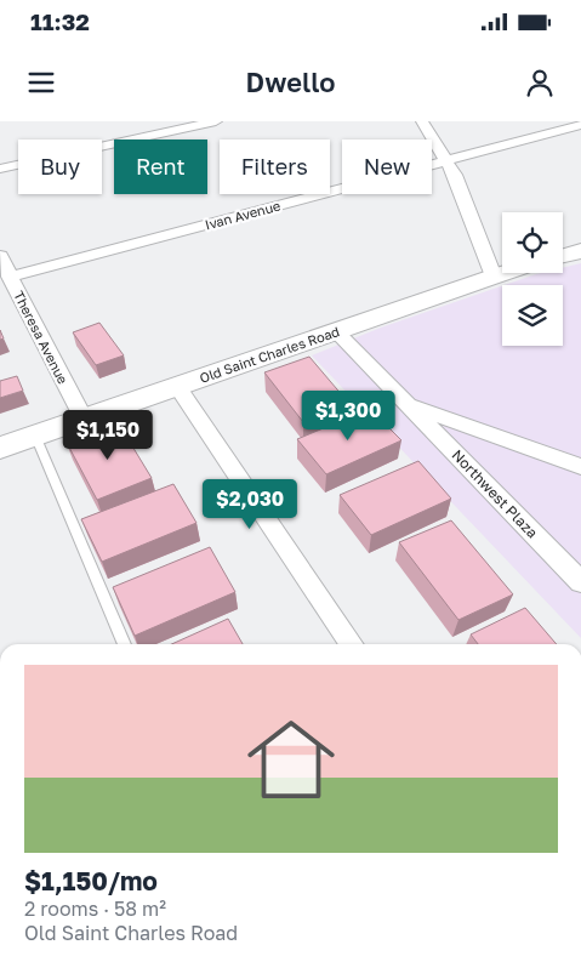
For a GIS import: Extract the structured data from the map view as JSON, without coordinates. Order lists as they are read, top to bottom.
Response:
{
  "streets": {
    "street": [
      "Ivan Avenue",
      "Theresa Avenue",
      "Old Saint Charles Road",
      "Northwest Plaza"
    ]
  },
  "crossings": [
    ["Ivan Avenue", "Theresa Avenue"],
    ["Theresa Avenue", "Old Saint Charles Road"],
    ["Old Saint Charles Road", "Northwest Plaza"]
  ],
  "page": {
    "status": "11:32",
    "header": "Dwello",
    "chip": [
      "Buy",
      "Rent",
      "Filters",
      "New"
    ],
    "price": ["$1,300", "$1,150", "$2,030"],
    "list": [
      {
        "name": "$1,150/mo",
        "note": "2 rooms · 58 m² · Old Saint Charles Road"
      }
    ]
  }
}
